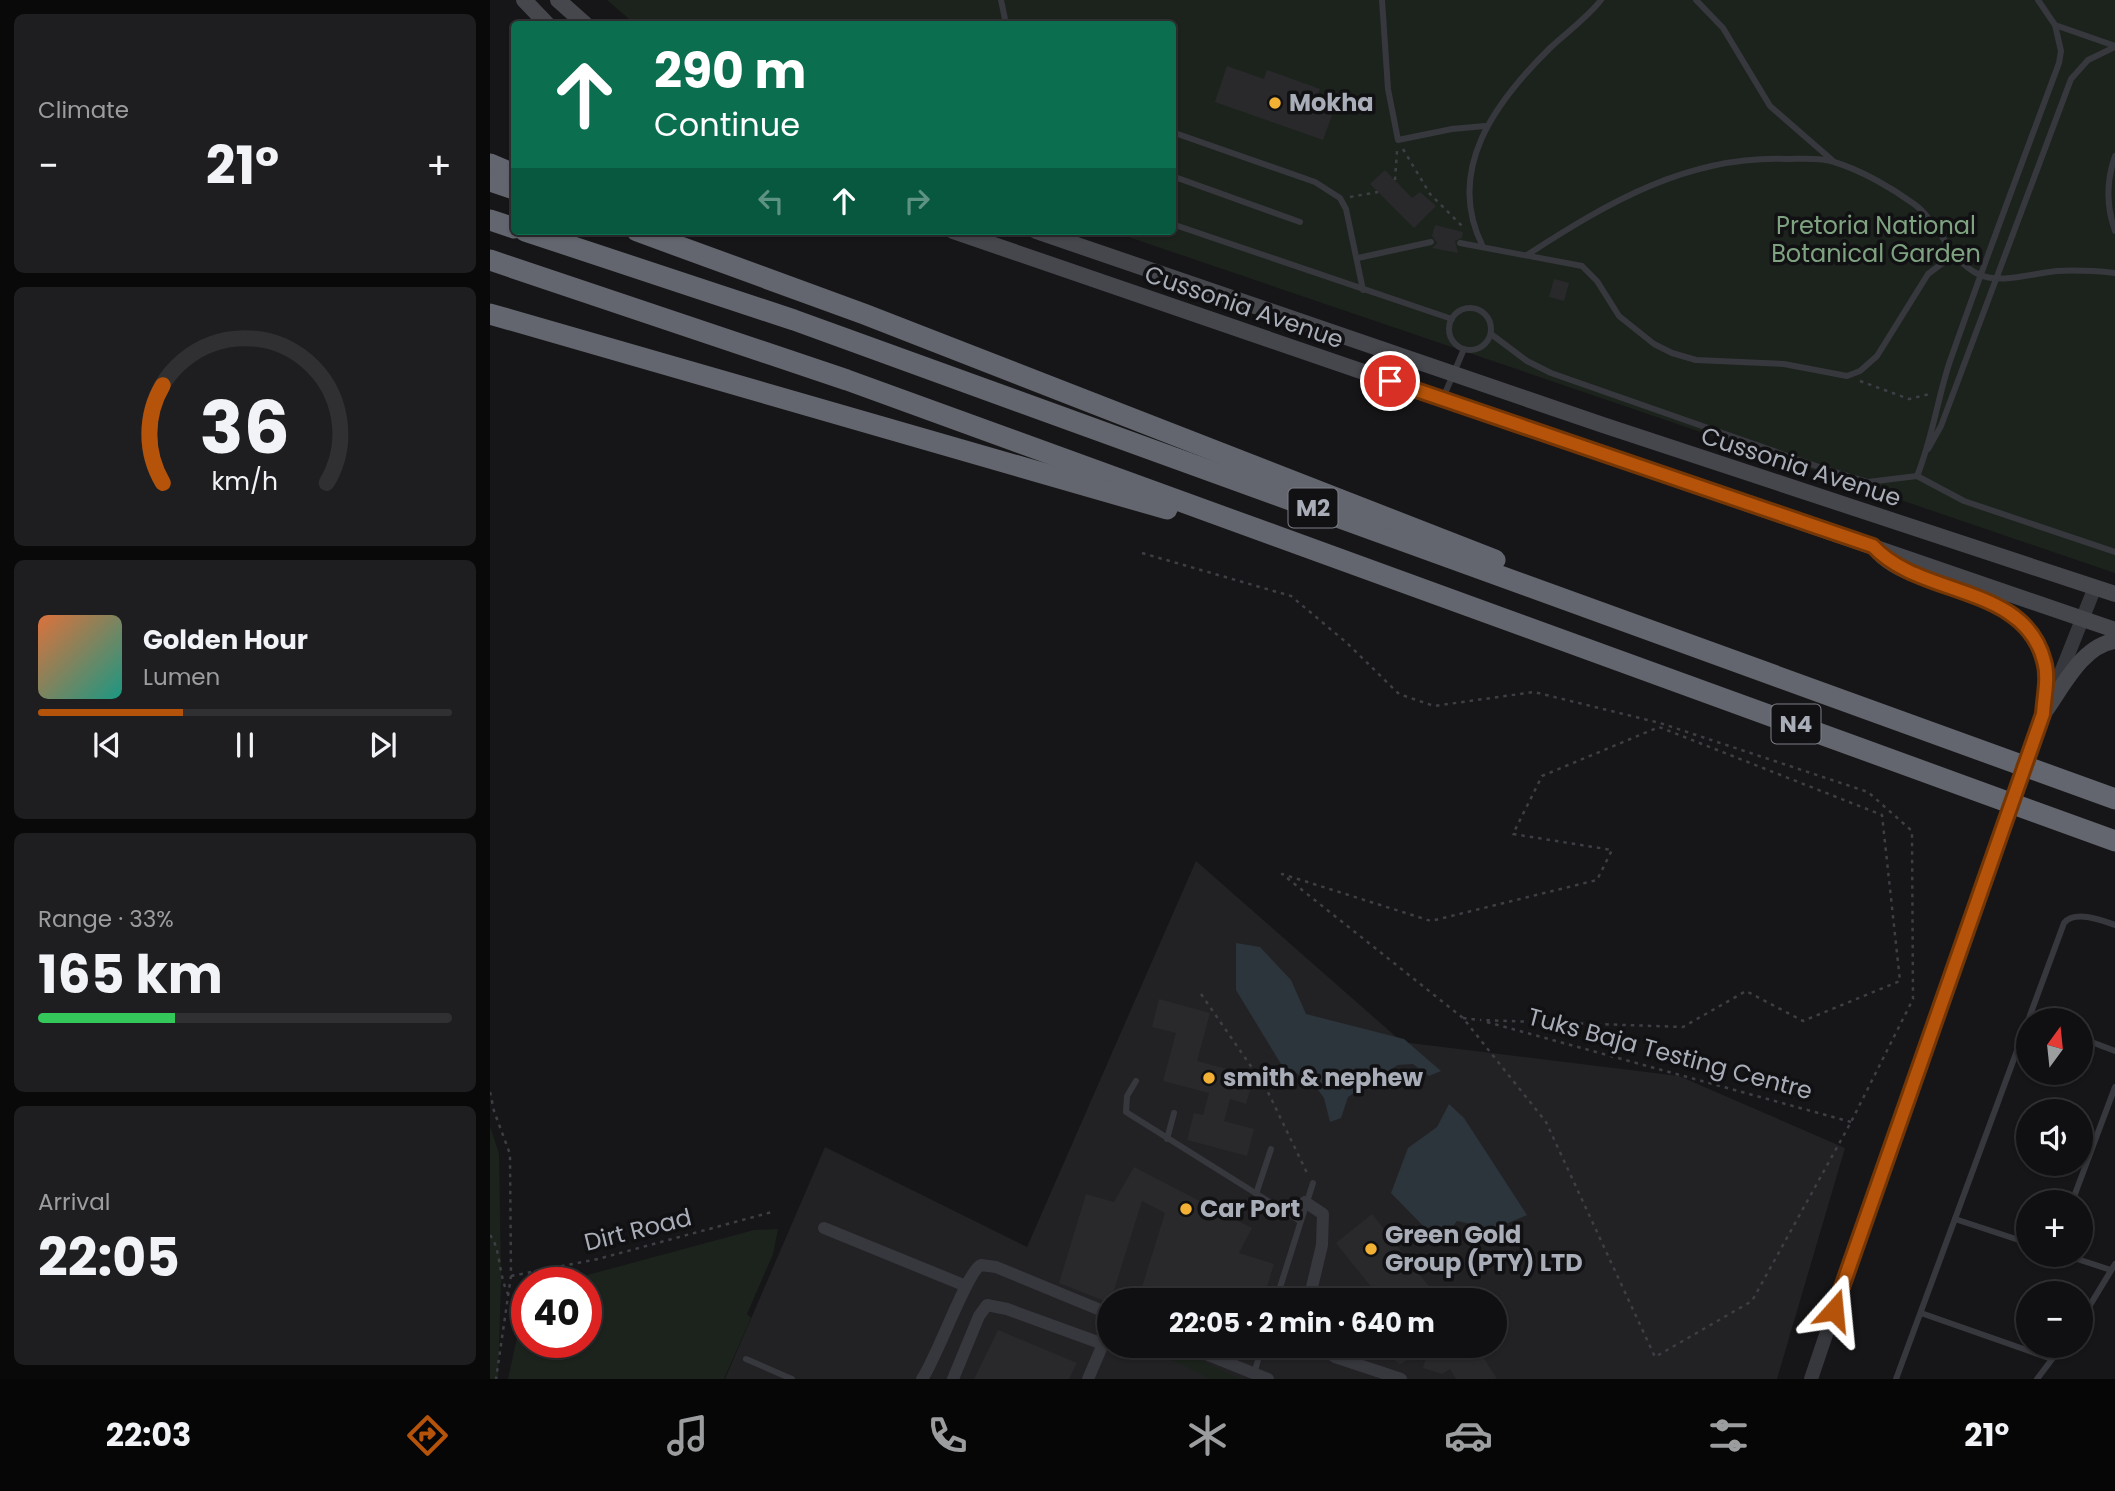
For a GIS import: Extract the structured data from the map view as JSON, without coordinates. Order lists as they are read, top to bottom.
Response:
{
  "streets": {
    "highway": ["M2", "N4"],
    "main road": ["Cussonia Avenue"],
    "path": ["Tuks Baja Testing Centre", "Dirt Road"]
  },
  "crossings": [
    ["M2", "N4"]
  ],
  "parks": ["Pretoria National Botanical Garden"],
  "places": [
    "Mokha",
    "smith & nephew",
    "Car Port",
    "Green Gold Group (PTY) LTD"
  ],
  "north": "top",
  "page": {
    "tile": [
      "Climate",
      ["Range · 33%", "165 km"],
      ["Arrival", "22:05"]
    ],
    "turn": ["290 m", "Continue"],
    "heat": ["−", "21°", "+"],
    "song": ["Golden Hour", "Lumen"],
    "map_buttons": ["+", "−"],
    "limit": "40",
    "trip": "22:05 · 2 min · 640 m",
    "tabs": ["22:03", "21°"],
    "gauge": ["36", "km/h"]
  }
}
